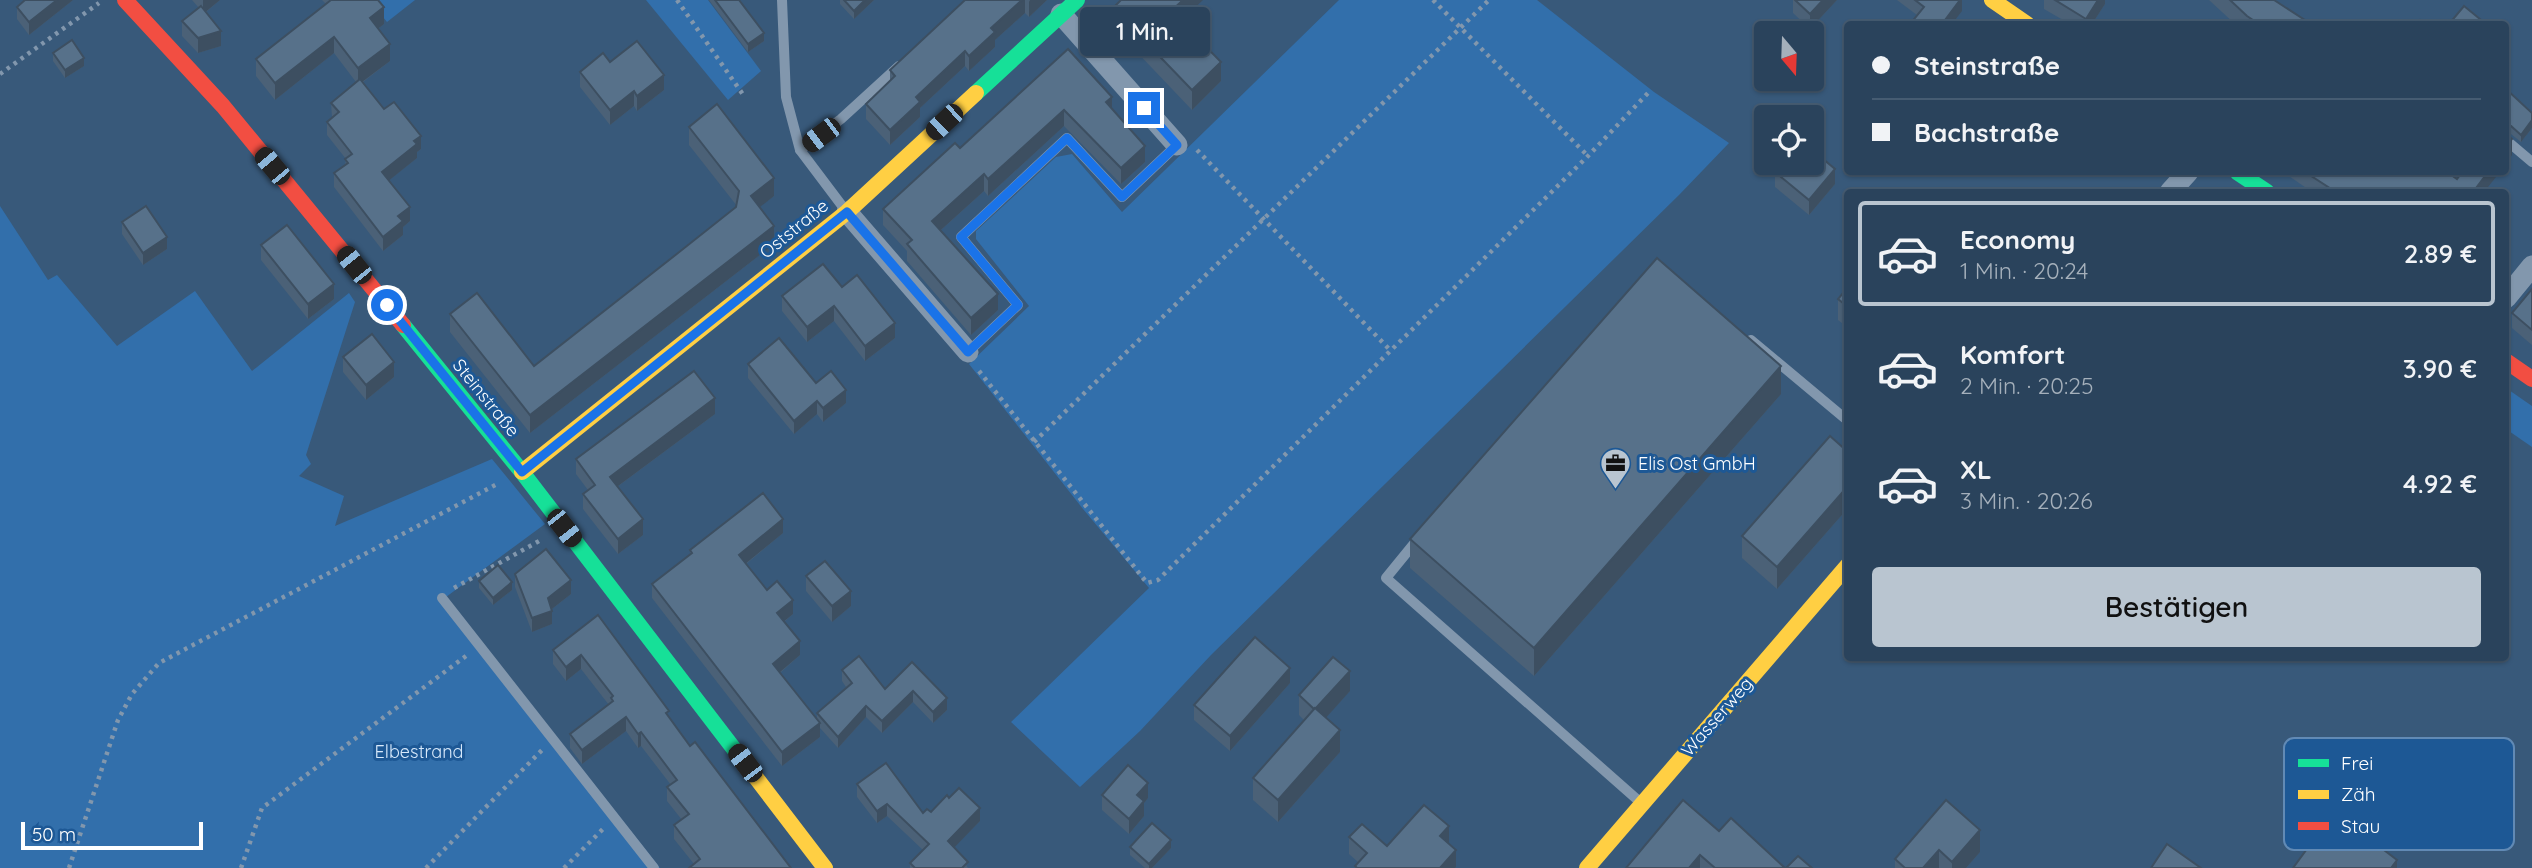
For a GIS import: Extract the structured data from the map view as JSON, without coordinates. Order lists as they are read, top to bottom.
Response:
{
  "streets": {
    "street": ["Oststraße", "Steinstraße", "Wasserweg"]
  },
  "crossings": [
    ["Oststraße", "Steinstraße"]
  ],
  "parks": ["Elbestrand"],
  "places": {
    "office": ["Elis Ost GmbH"]
  },
  "legend": ["Frei", "Zäh", "Stau"],
  "scale_bar": "50 m",
  "north": "bottom",
  "page": {
    "bubble": "1 Min.",
    "banner": ["Steinstraße", "Bachstraße"],
    "list": [
      {
        "name": "Economy",
        "note": "1 Min. · 20:24",
        "value": "2.89 €"
      },
      {
        "name": "Komfort",
        "note": "2 Min. · 20:25",
        "value": "3.90 €"
      },
      {
        "name": "XL",
        "note": "3 Min. · 20:26",
        "value": "4.92 €"
      }
    ],
    "buttons": "Bestätigen",
    "scale": "50 m"
  }
}
